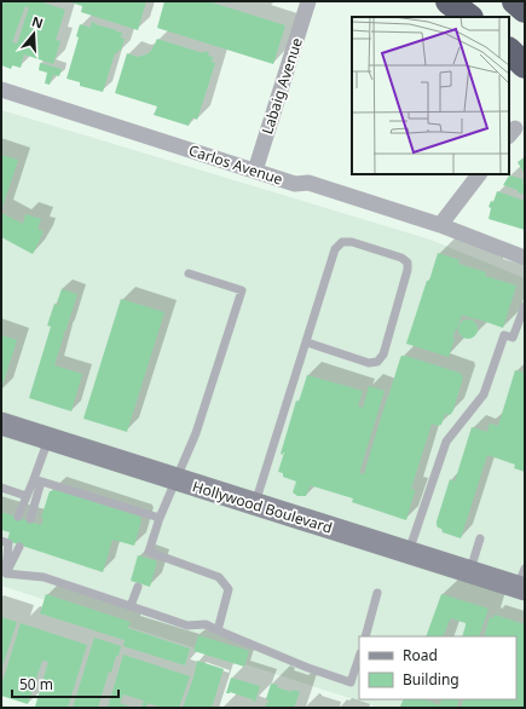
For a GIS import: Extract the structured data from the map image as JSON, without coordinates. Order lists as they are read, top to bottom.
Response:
{
  "streets": {
    "main road": ["Hollywood Boulevard"],
    "street": ["Labaig Avenue", "Carlos Avenue"]
  },
  "crossings": [
    ["Labaig Avenue", "Carlos Avenue"]
  ],
  "legend": ["Road", "Building"],
  "scale_bar": "50 m",
  "north": "top"
}
